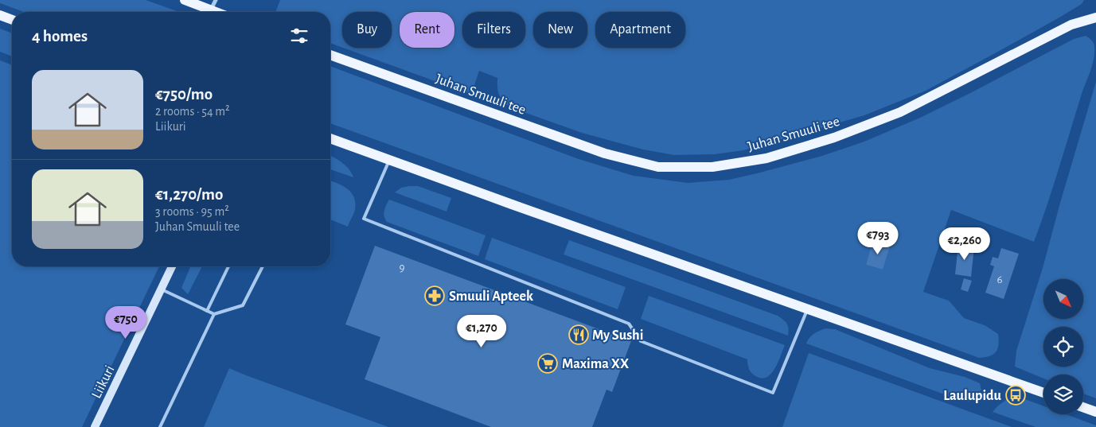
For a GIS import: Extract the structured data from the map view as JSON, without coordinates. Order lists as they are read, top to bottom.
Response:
{
  "streets": {
    "main road": ["Juhan Smuuli tee"],
    "street": ["Liikuri"]
  },
  "places": {
    "pharmacy": ["Smuuli Apteek"],
    "restaurant": ["My Sushi"],
    "supermarket": ["Maxima XX"],
    "bus stop": ["Laulupidu"]
  },
  "house_numbers": ["9", "6"],
  "north": "bottom right",
  "page": {
    "chip": [
      "Buy",
      "Rent",
      "Filters",
      "New",
      "Apartment"
    ],
    "heading": "4 homes",
    "list": [
      {
        "name": "€750/mo",
        "note": "2 rooms · 54 m² · Liikuri"
      },
      {
        "name": "€1,270/mo",
        "note": "3 rooms · 95 m² · Juhan Smuuli tee"
      }
    ],
    "price": [
      "€793",
      "€2,260",
      "€750",
      "€1,270"
    ]
  }
}
